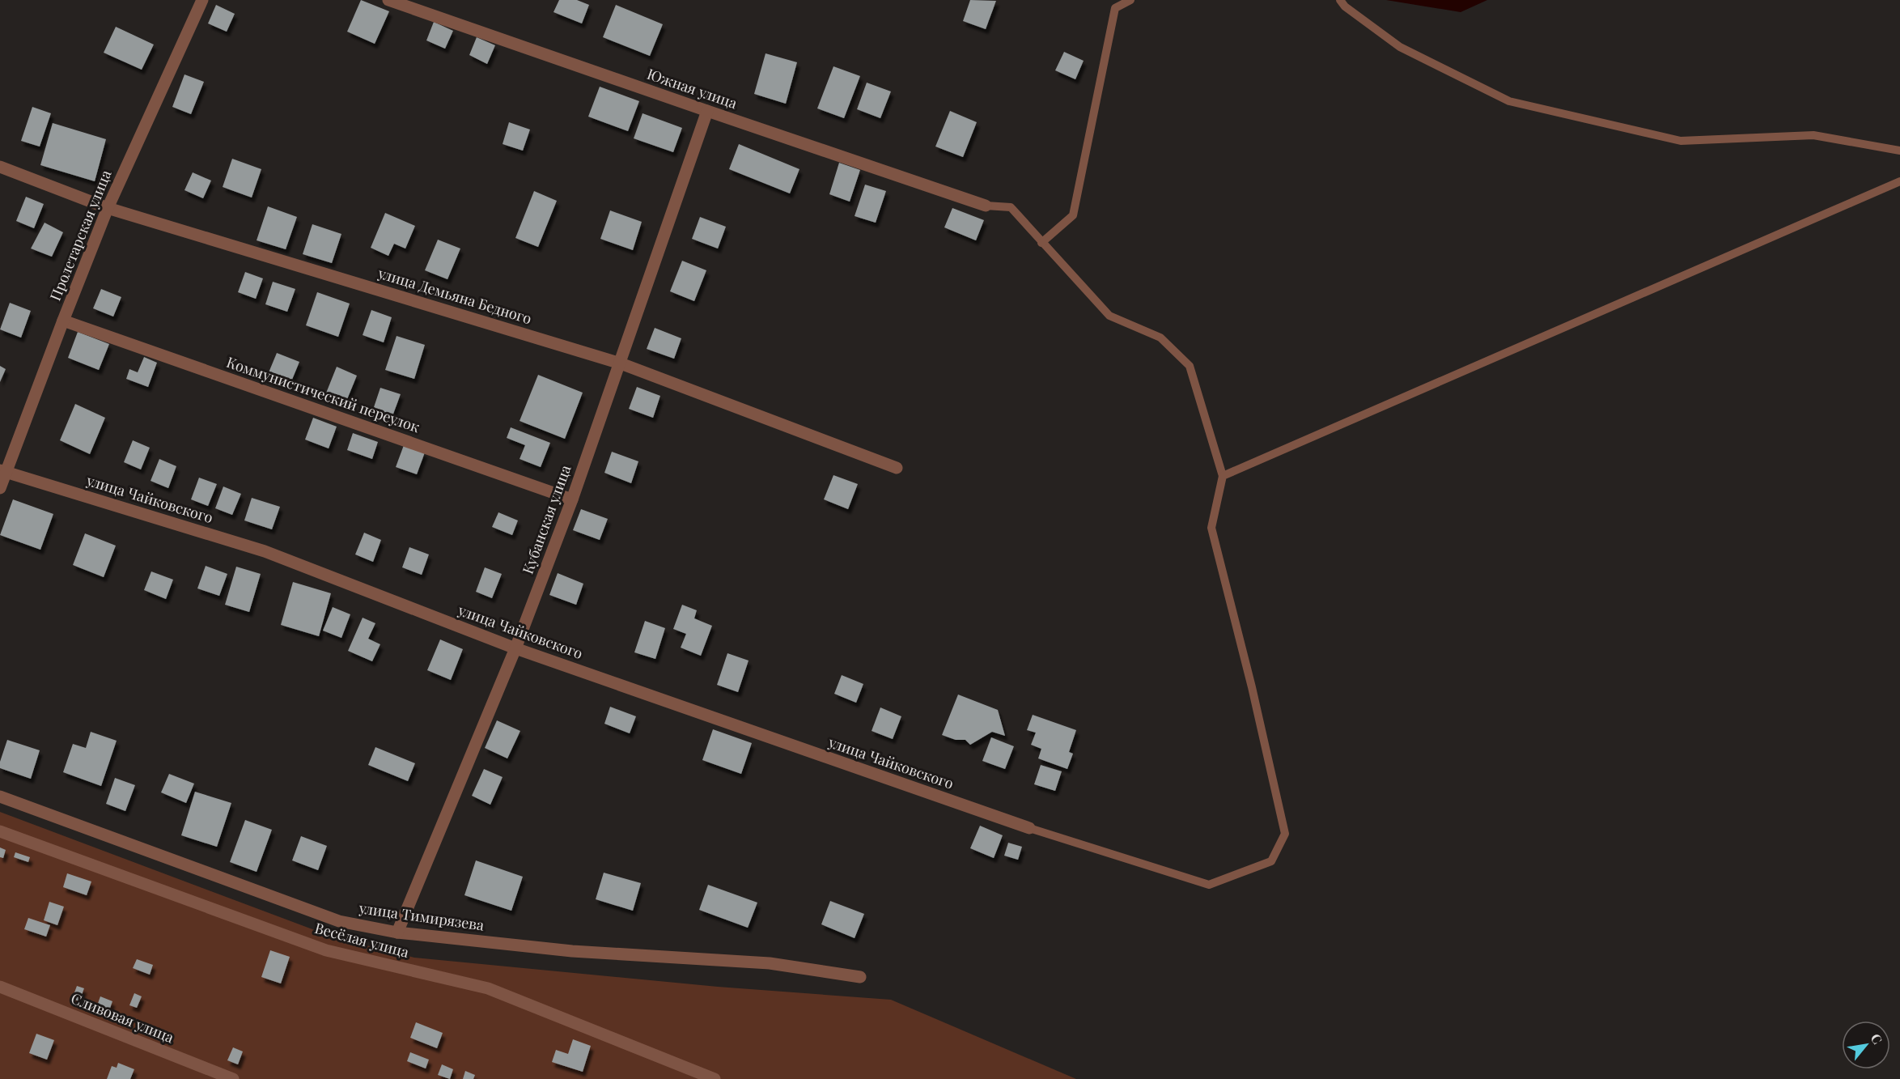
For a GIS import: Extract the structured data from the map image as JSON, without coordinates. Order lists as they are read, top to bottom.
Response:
{
  "streets": {
    "street": [
      "Южная улица",
      "Пролетарская улица",
      "улица Демьяна Бедного",
      "Коммунистический переулок",
      "улица Чайковского",
      "Кубанская улица",
      "улица Тимирязева",
      "Весёлая улица",
      "Сливовая улица"
    ]
  },
  "crossings": [
    ["Южная улица", "Кубанская улица"],
    ["Пролетарская улица", "улица Демьяна Бедного"],
    ["Пролетарская улица", "Коммунистический переулок"],
    ["Пролетарская улица", "улица Чайковского"],
    ["улица Демьяна Бедного", "Кубанская улица"],
    ["Коммунистический переулок", "Кубанская улица"],
    ["улица Чайковского", "Кубанская улица"],
    ["Кубанская улица", "улица Тимирязева"]
  ],
  "north": "top right"
}
